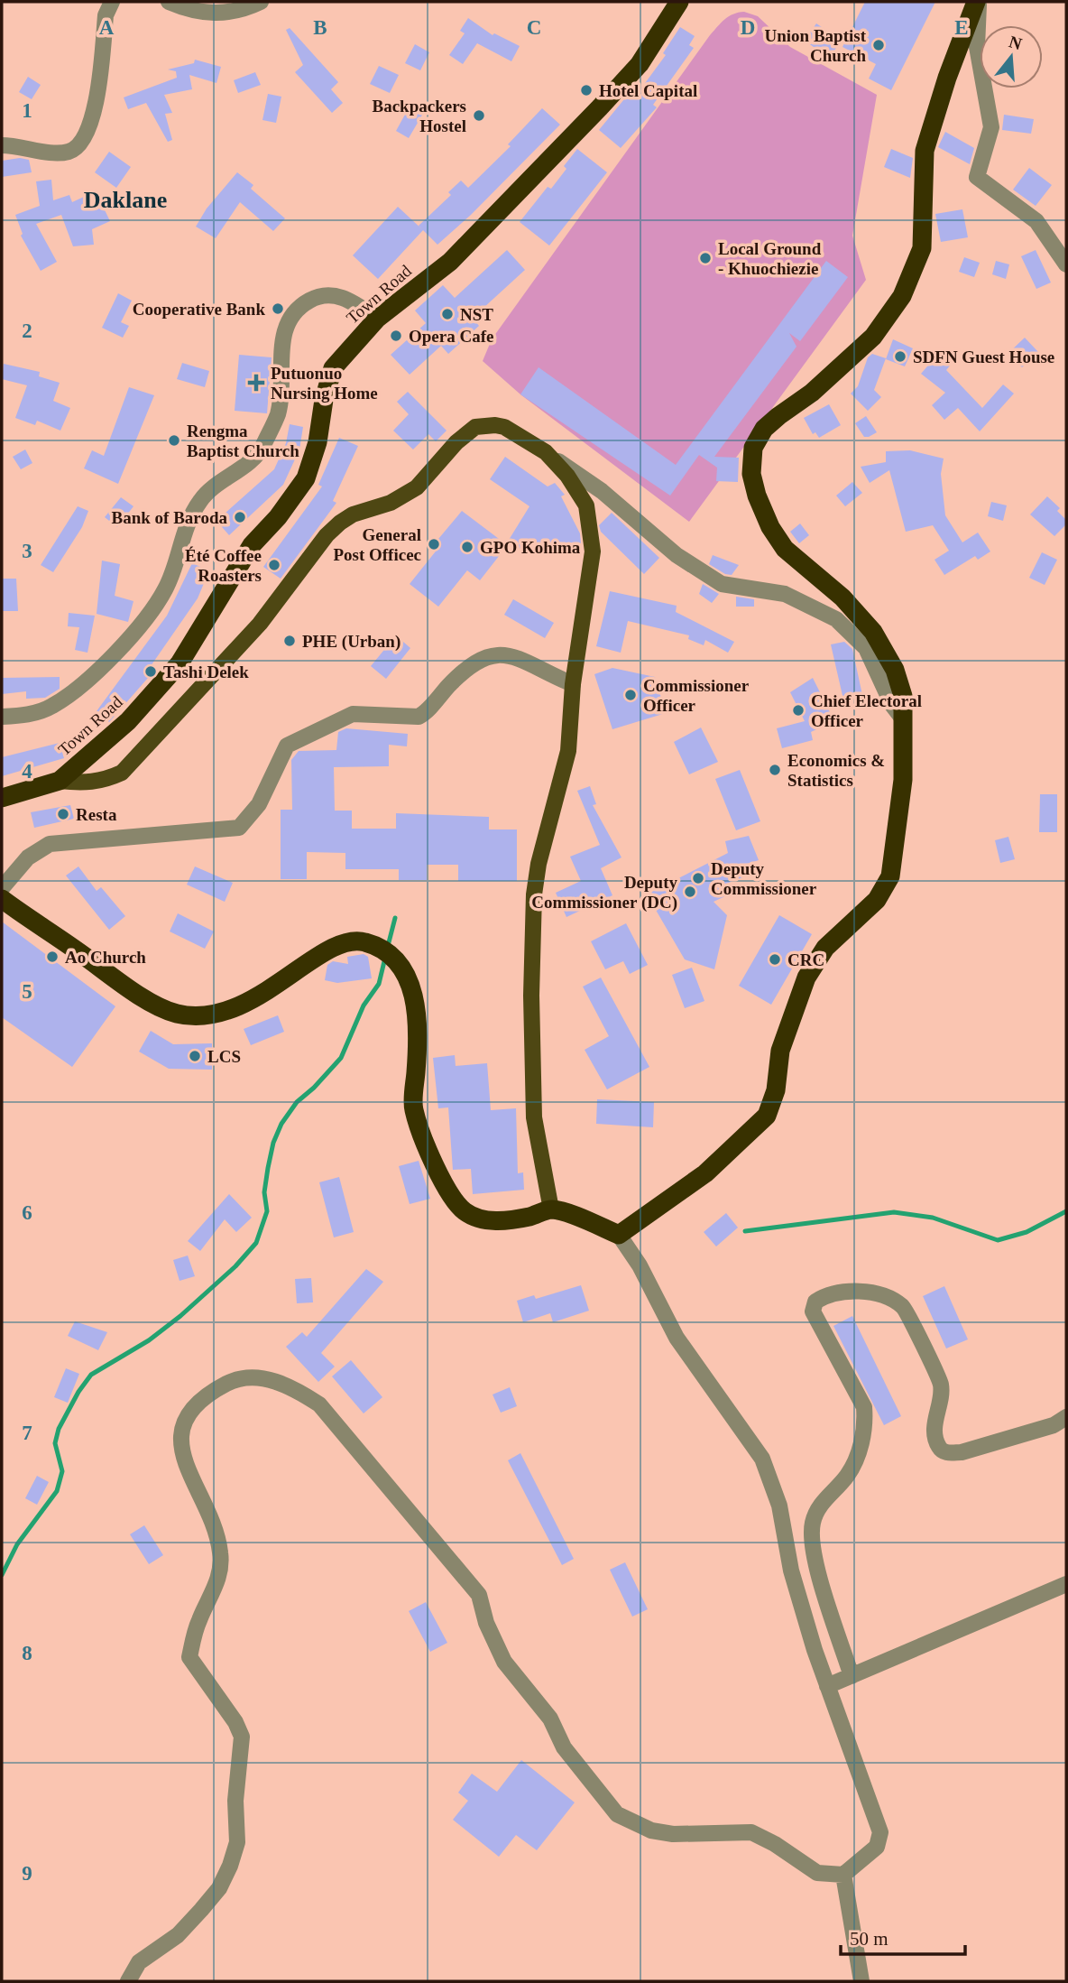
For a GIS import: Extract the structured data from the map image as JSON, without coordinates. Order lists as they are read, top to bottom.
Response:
{
  "streets": {
    "highway": ["Town Road"]
  },
  "districts": ["Daklane"],
  "places": {
    "other": [
      "Union Baptist Church",
      "Hotel Capital",
      "Backpackers Hostel",
      "Local Ground - Khuochiezie",
      "Cooperative Bank",
      "NST",
      "Opera Cafe",
      "SDFN Guest House",
      "Rengma Baptist Church",
      "Bank of Baroda",
      "General Post Officec",
      "GPO Kohima",
      "Été Coffee Roasters",
      "PHE (Urban)",
      "Tashi Delek",
      "Commissioner Officer",
      "Chief Electoral Officer",
      "Economics & Statistics",
      "Resta",
      "Deputy Commissioner",
      "Deputy Commissioner (DC)",
      "Ao Church",
      "CRC",
      "LCS"
    ],
    "health": ["Putuonuo Nursing Home"]
  },
  "scale_bar": "50 m",
  "north": "top",
  "grid": {
    "columns": [
      "A",
      "B",
      "C",
      "D",
      "E"
    ],
    "rows": [
      "1",
      "2",
      "3",
      "4",
      "5",
      "6",
      "7",
      "8",
      "9"
    ]
  }
}
